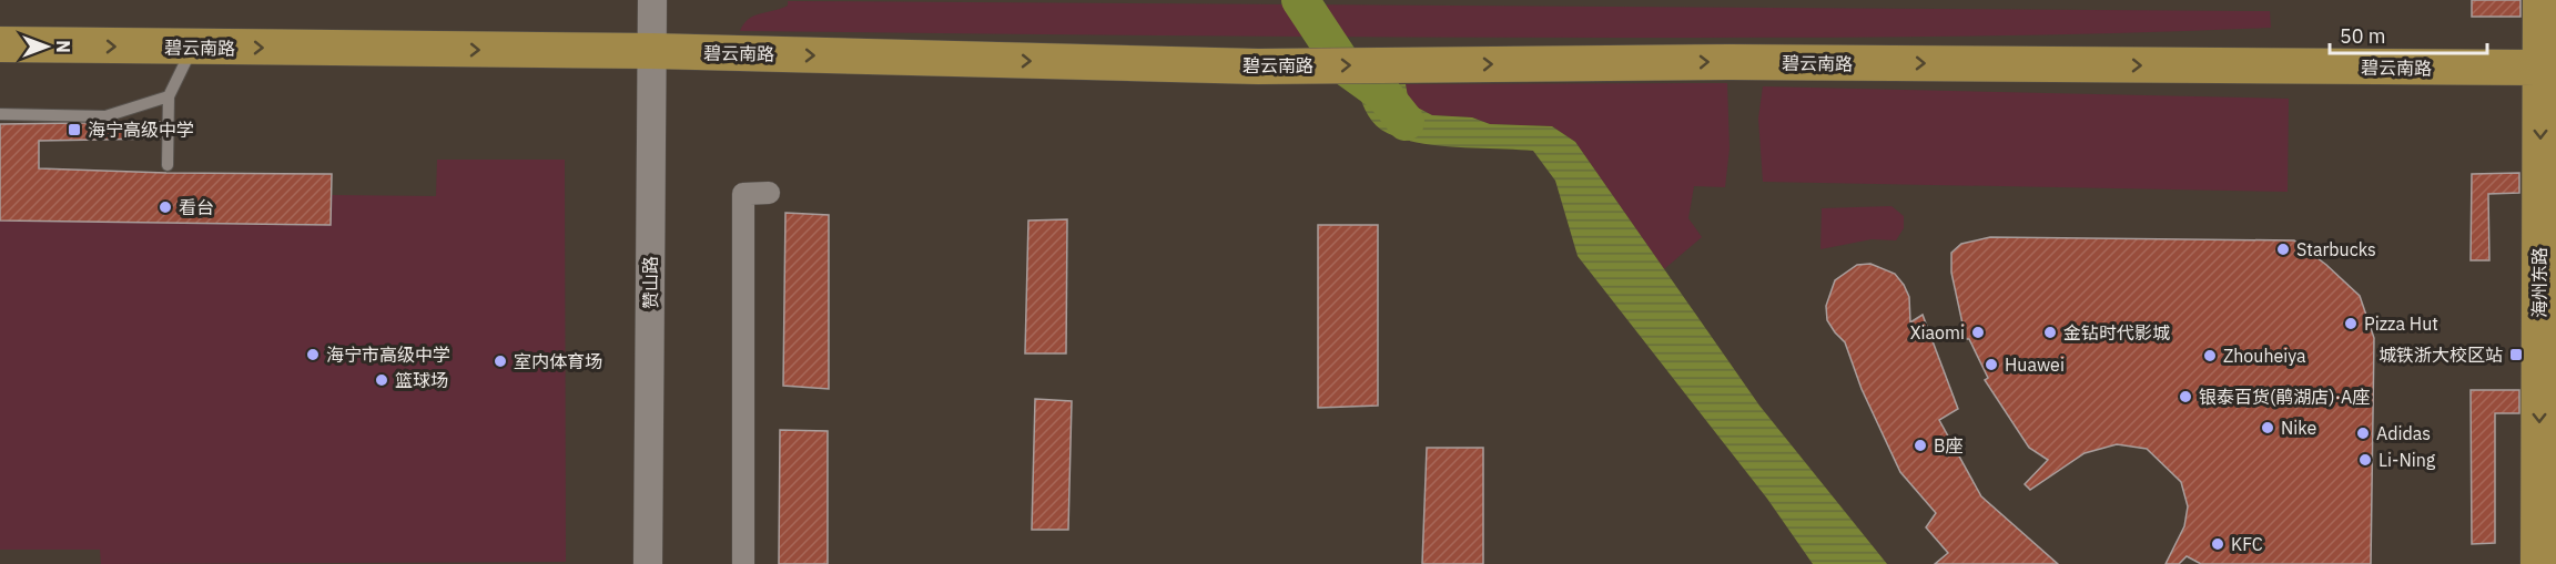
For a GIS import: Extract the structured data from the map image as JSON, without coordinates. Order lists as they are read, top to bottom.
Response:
{
  "streets": {
    "main road": ["碧云南路", "海州东路"],
    "street": ["赞山路"]
  },
  "crossings": [
    ["碧云南路", "赞山路"],
    ["碧云南路", "海州东路"]
  ],
  "one_way": ["碧云南路", "海州东路"],
  "places": {
    "transit": ["海宁高级中学", "城铁浙大校区站"],
    "other": [
      "看台",
      "Starbucks",
      "Pizza Hut",
      "Xiaomi",
      "金钻时代影城",
      "海宁市高级中学",
      "Zhouheiya",
      "室内体育场",
      "Huawei",
      "篮球场",
      "银泰百货(鹃湖店)·A座",
      "Nike",
      "Adidas",
      "B座",
      "Li-Ning",
      "KFC"
    ]
  },
  "scale_bar": "50 m",
  "north": "right"
}
